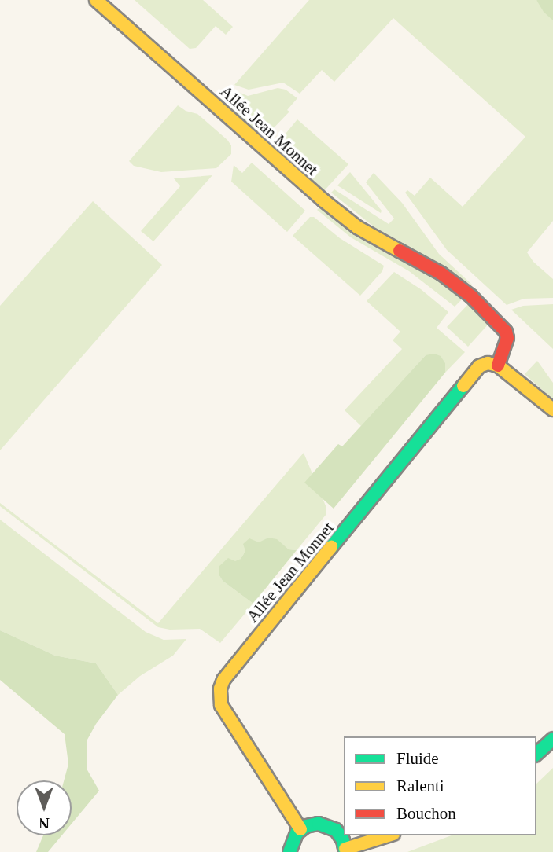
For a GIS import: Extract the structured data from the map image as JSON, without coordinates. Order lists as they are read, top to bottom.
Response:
{
  "streets": {
    "street": ["Allée Jean Monnet"]
  },
  "legend": ["Fluide", "Ralenti", "Bouchon"],
  "north": "bottom"
}
